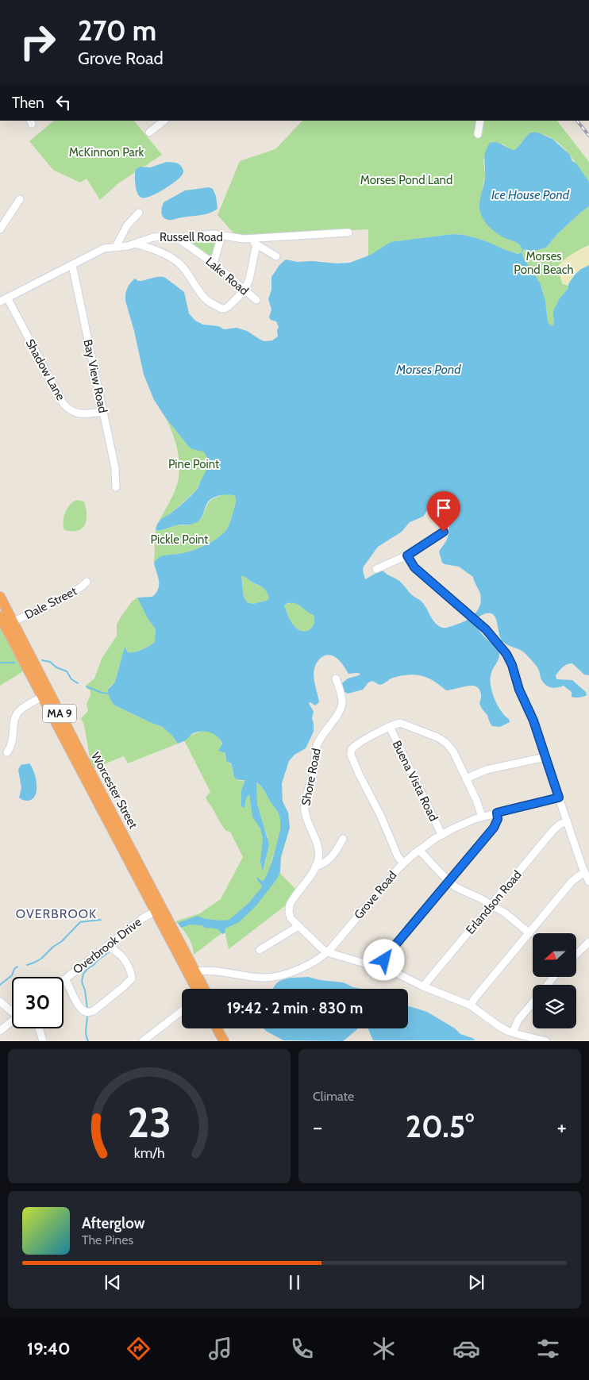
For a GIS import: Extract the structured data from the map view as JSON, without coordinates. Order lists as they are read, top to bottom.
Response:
{
  "streets": {
    "highway": ["MA 9", "Worcester Street"],
    "street": [
      "Russell Road",
      "Lake Road",
      "Shadow Lane",
      "Bay View Road",
      "Dale Street",
      "Shore Road",
      "Buena Vista Road",
      "Grove Road",
      "Erlandson Road",
      "Overbrook Drive"
    ]
  },
  "crossings": [
    ["Russell Road", "Lake Road"],
    ["Russell Road", "Shadow Lane"],
    ["Russell Road", "Bay View Road"],
    ["Shadow Lane", "Bay View Road"],
    ["Dale Street", "Worcester Street"],
    ["Shore Road", "Grove Road"],
    ["Buena Vista Road", "Grove Road"],
    ["Worcester Street", "Grove Road"],
    ["Worcester Street", "Overbrook Drive"]
  ],
  "districts": ["OVERBROOK"],
  "water": ["Ice House Pond", "Morses Pond"],
  "parks": [
    "McKinnon Park",
    "Morses Pond Land",
    "Morses Pond Beach",
    "Pine Point",
    "Pickle Point"
  ],
  "north": "left",
  "page": {
    "turn": ["270 m", "Grove Road"],
    "then": "Then",
    "limit": "30",
    "trip": "19:42 · 2 min · 830 m",
    "tile": "Climate",
    "heat": ["−", "20.5°", "+"],
    "song": ["Afterglow", "The Pines"],
    "tabs": "19:40",
    "gauge": ["23", "km/h"]
  }
}
